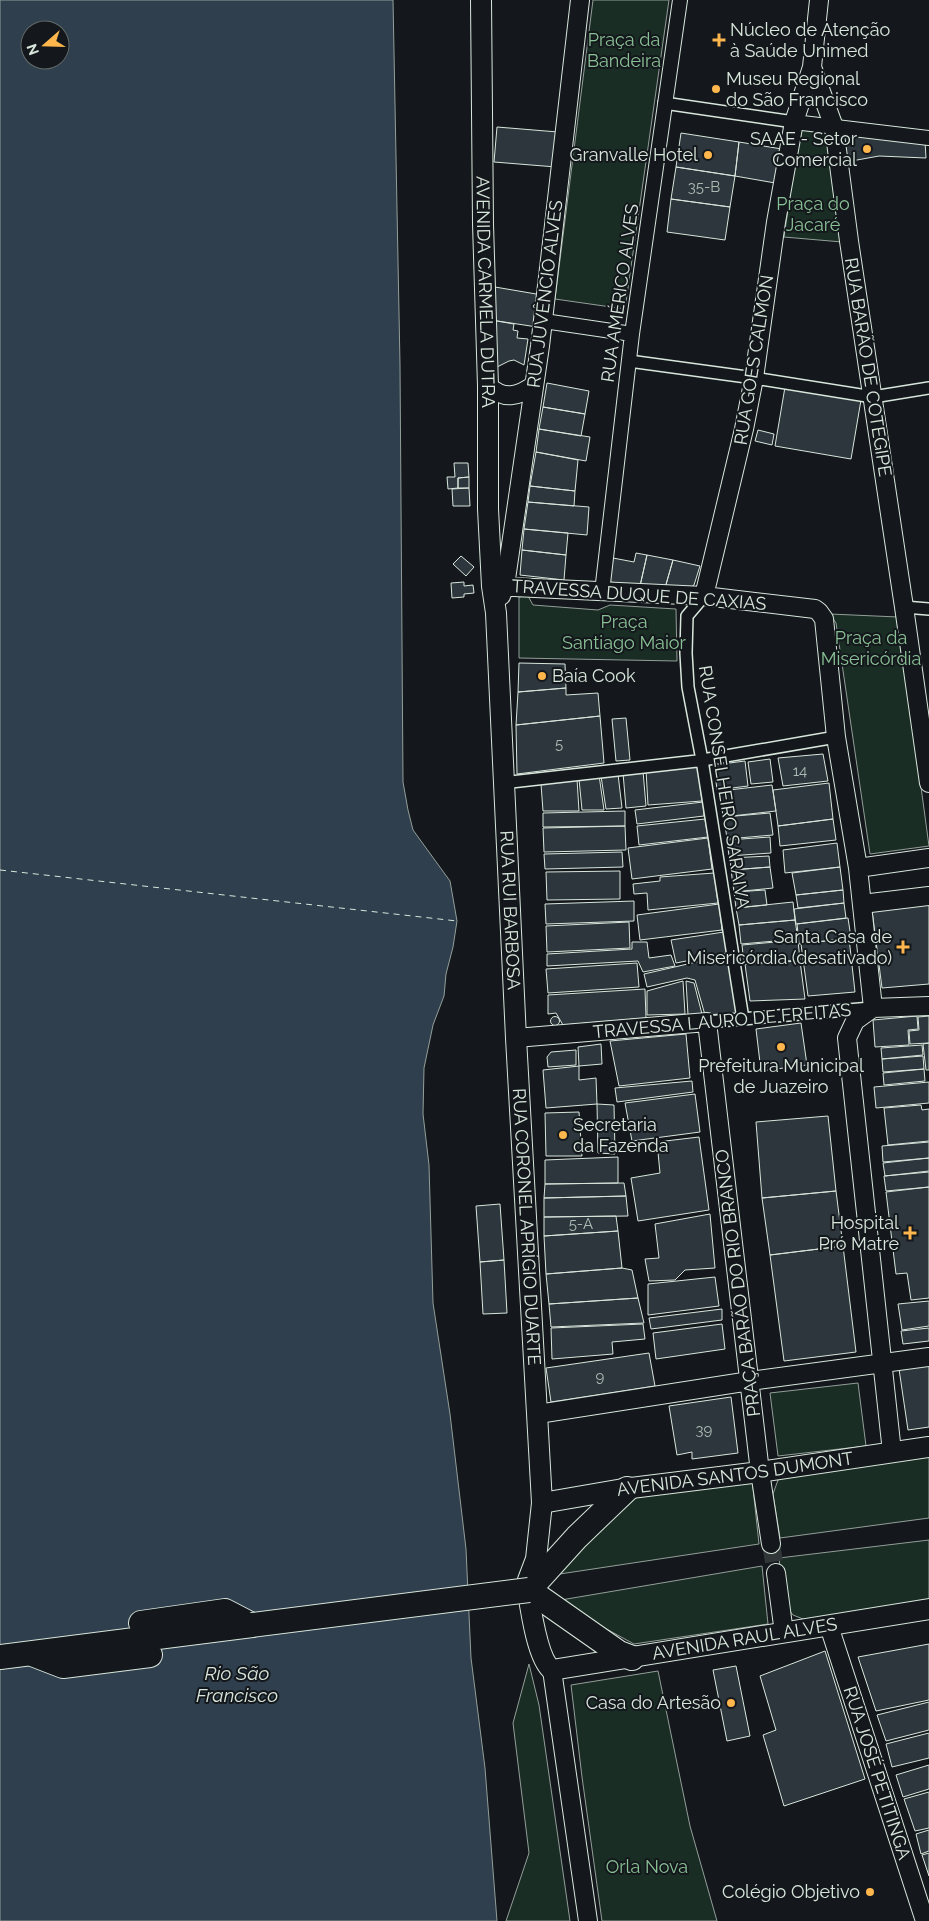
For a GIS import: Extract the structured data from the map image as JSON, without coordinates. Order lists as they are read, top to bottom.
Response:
{
  "streets": {
    "main road": [
      "AVENIDA CARMELA DUTRA",
      "RUA RUI BARBOSA",
      "RUA CORONEL APRÍGIO DUARTE",
      "AVENIDA SANTOS DUMONT",
      "AVENIDA RAUL ALVES"
    ],
    "street": [
      "RUA AMÉRICO ALVES",
      "RUA JUVÊNCIO ALVES",
      "RUA GOES CALMON",
      "RUA BARÃO DE COTEGIPE",
      "TRAVESSA DUQUE DE CAXIAS",
      "RUA CONSELHEIRO SARAIVA",
      "TRAVESSA LAURO DE FREITAS",
      "PRAÇA BARÃO DO RIO BRANCO",
      "RUA JOSÉ PETITINGA"
    ]
  },
  "crossings": [
    ["AVENIDA CARMELA DUTRA", "RUA JUVÊNCIO ALVES"],
    ["AVENIDA CARMELA DUTRA", "TRAVESSA DUQUE DE CAXIAS"],
    ["AVENIDA CARMELA DUTRA", "RUA RUI BARBOSA"],
    ["RUA AMÉRICO ALVES", "TRAVESSA DUQUE DE CAXIAS"],
    ["RUA JUVÊNCIO ALVES", "TRAVESSA DUQUE DE CAXIAS"],
    ["RUA GOES CALMON", "RUA BARÃO DE COTEGIPE"],
    ["RUA GOES CALMON", "TRAVESSA DUQUE DE CAXIAS"],
    ["RUA GOES CALMON", "RUA CONSELHEIRO SARAIVA"],
    ["TRAVESSA DUQUE DE CAXIAS", "RUA CONSELHEIRO SARAIVA"],
    ["RUA CONSELHEIRO SARAIVA", "TRAVESSA LAURO DE FREITAS"],
    ["RUA RUI BARBOSA", "TRAVESSA LAURO DE FREITAS"],
    ["RUA RUI BARBOSA", "RUA CORONEL APRÍGIO DUARTE"],
    ["TRAVESSA LAURO DE FREITAS", "RUA CORONEL APRÍGIO DUARTE"],
    ["TRAVESSA LAURO DE FREITAS", "PRAÇA BARÃO DO RIO BRANCO"],
    ["RUA CORONEL APRÍGIO DUARTE", "AVENIDA SANTOS DUMONT"],
    ["PRAÇA BARÃO DO RIO BRANCO", "AVENIDA SANTOS DUMONT"],
    ["AVENIDA RAUL ALVES", "RUA JOSÉ PETITINGA"]
  ],
  "water": ["Rio São Francisco"],
  "parks": [
    "Praça da Bandeira",
    "Praça do Jacaré",
    "Praça Santiago Maior",
    "Praça da Misericórdia",
    "Orla Nova"
  ],
  "places": {
    "health": ["Núcleo de Atenção à Saúde Unimed", "Santa Casa de Misericórdia (desativado)", "Hospital Pró Matre"],
    "other": [
      "Museu Regional do São Francisco",
      "SAAE - Setor Comercial",
      "Granvalle Hotel",
      "Baía Cook",
      "Prefeitura Municipal de Juazeiro",
      "Secretaria da Fazenda",
      "Casa do Artesão",
      "Colégio Objetivo"
    ]
  },
  "house_numbers": [
    "35-B",
    "5",
    "14",
    "5-A",
    "9",
    "39"
  ],
  "north": "left"
}
